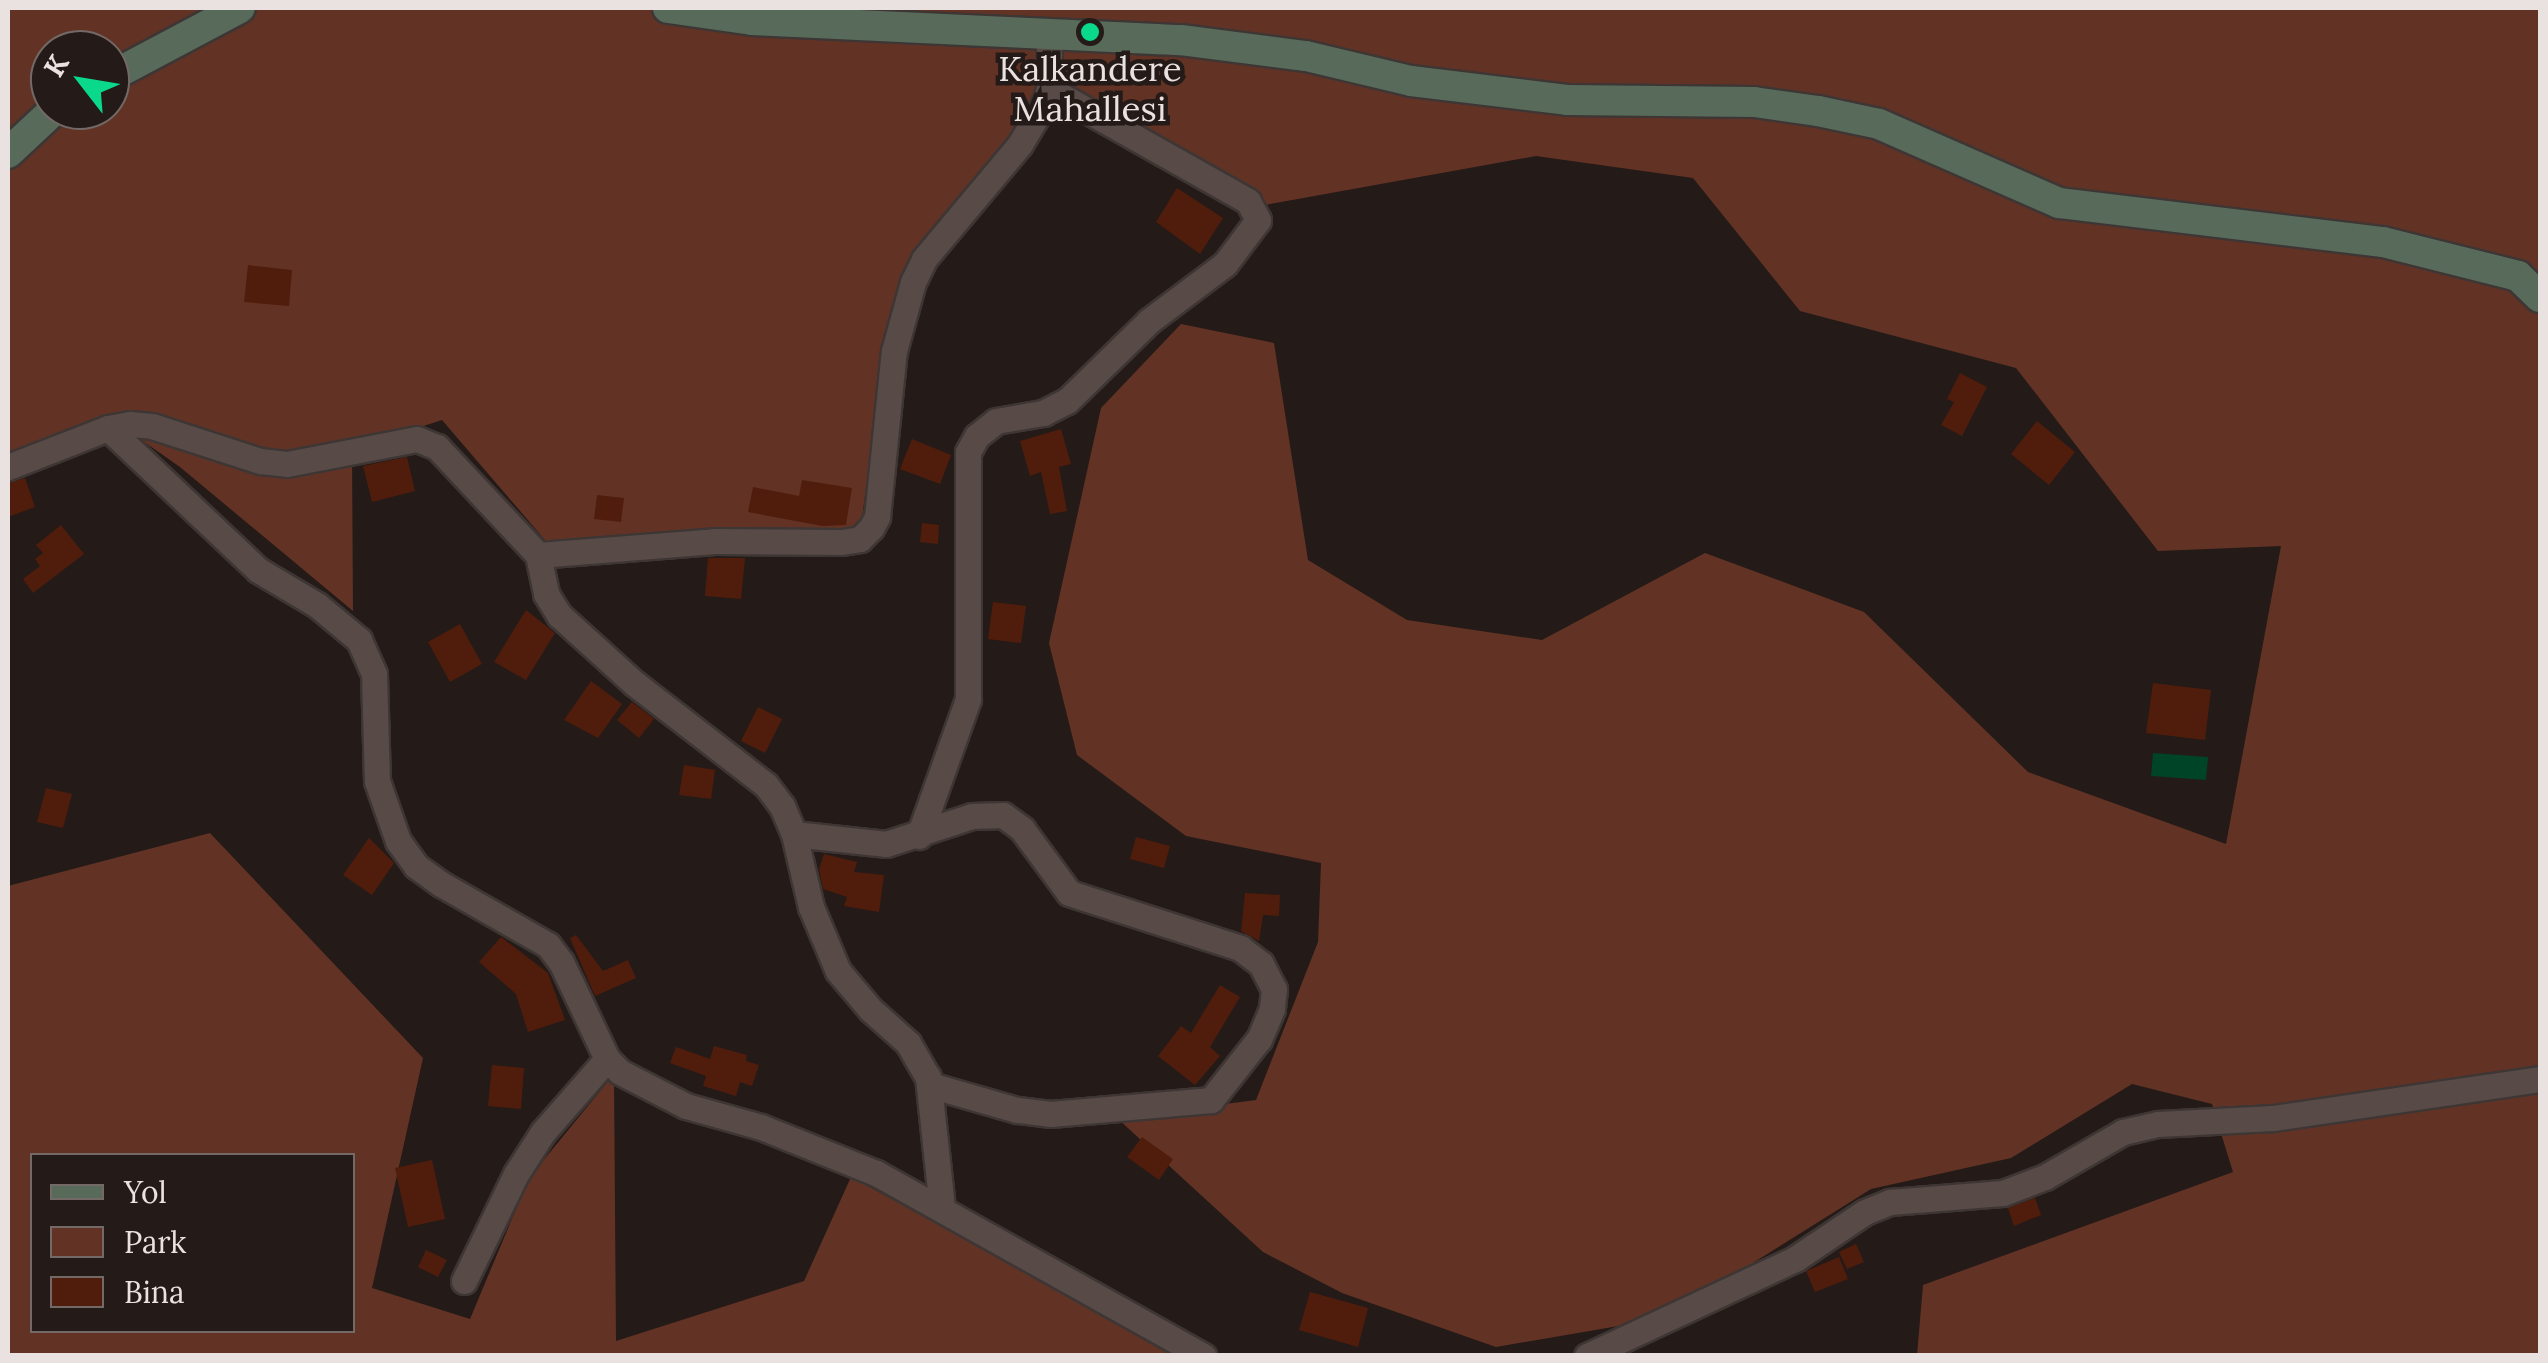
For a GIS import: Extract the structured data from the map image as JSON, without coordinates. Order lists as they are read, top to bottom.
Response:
{
  "places": ["Kalkandere Mahallesi"],
  "legend": ["Yol", "Park", "Bina"],
  "north": "top left"
}
